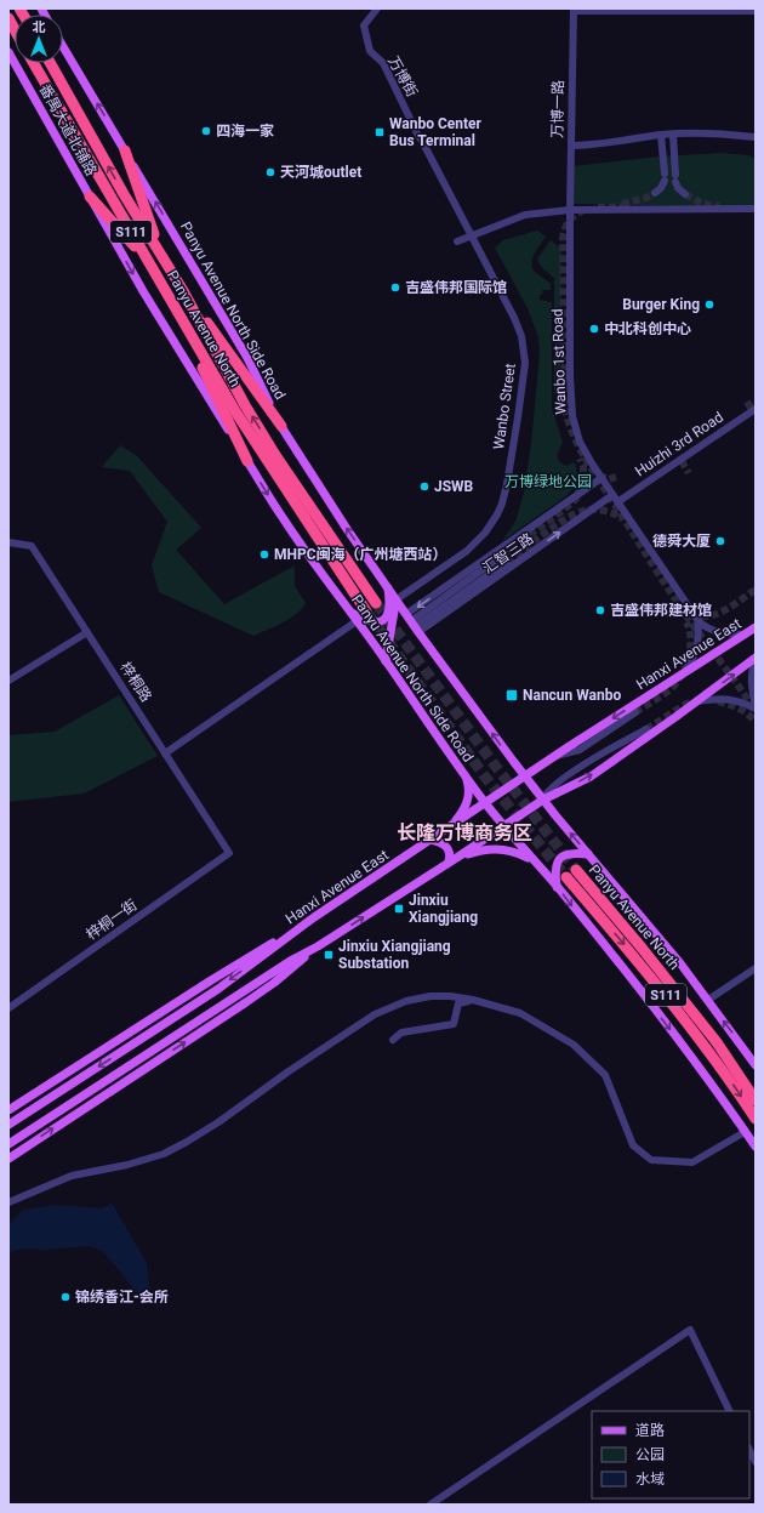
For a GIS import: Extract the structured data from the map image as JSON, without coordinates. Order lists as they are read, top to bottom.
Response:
{
  "streets": {
    "highway": ["S111", "Panyu Avenue North"],
    "main road": ["番禺大道北铺路", "Panyu Avenue North Side Road", "Hanxi Avenue East"],
    "street": [
      "万博一路",
      "Wanbo 1st Road",
      "Wanbo Street",
      "Huizhi 3rd Road",
      "汇智三路",
      "梓桐路",
      "梓桐一街"
    ]
  },
  "crossings": [
    ["万博一路", "Wanbo 1st Road"],
    ["番禺大道北铺路", "Panyu Avenue North Side Road"],
    ["Panyu Avenue North Side Road", "Wanbo Street"],
    ["Panyu Avenue North Side Road", "汇智三路"],
    ["Panyu Avenue North Side Road", "Hanxi Avenue East"],
    ["Wanbo 1st Road", "Huizhi 3rd Road"],
    ["Wanbo 1st Road", "汇智三路"],
    ["梓桐路", "梓桐一街"]
  ],
  "districts": ["长隆万博商务区"],
  "parks": ["万博绿地公园"],
  "places": {
    "other": [
      "四海一家",
      "天河城outlet",
      "吉盛伟邦国际馆",
      "Burger King",
      "中北科创中心",
      "JSWB",
      "德舜大厦",
      "MHPC闽海（广州塘西站）",
      "吉盛伟邦建材馆",
      "锦绣香江-会所"
    ],
    "transit": [
      "Wanbo Center Bus Terminal",
      "Nancun Wanbo",
      "Jinxiu Xiangjiang",
      "Jinxiu Xiangjiang Substation"
    ]
  },
  "legend": ["道路", "公园", "水域"],
  "north": "top"
}
